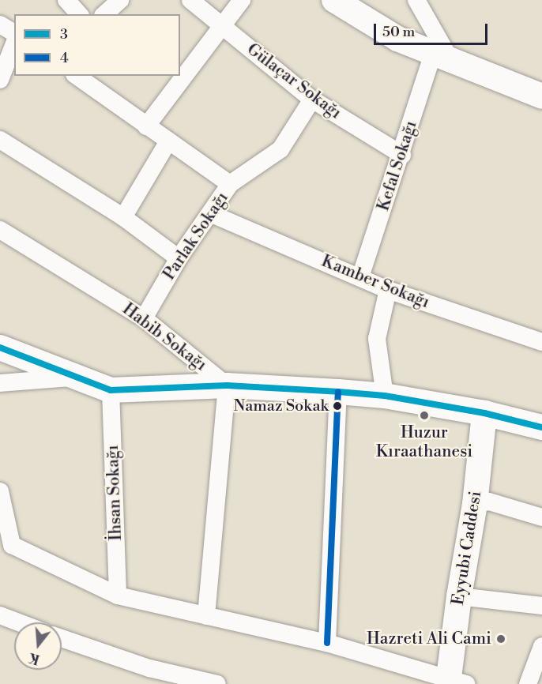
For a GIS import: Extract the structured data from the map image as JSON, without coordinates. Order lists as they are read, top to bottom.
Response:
{
  "streets": {
    "street": [
      "Gülaçar Sokağı",
      "Kefal Sokağı",
      "Parlak Sokağı",
      "Kamber Sokağı",
      "Habib Sokağı",
      "İhsan Sokağı",
      "Eyyubi Caddesi"
    ]
  },
  "crossings": [
    ["Gülaçar Sokağı", "Kefal Sokağı"],
    ["Gülaçar Sokağı", "Parlak Sokağı"],
    ["Kefal Sokağı", "Kamber Sokağı"],
    ["Parlak Sokağı", "Kamber Sokağı"],
    ["Parlak Sokağı", "Habib Sokağı"]
  ],
  "places": ["Namaz Sokak", "Huzur Kıraathanesi", "Hazreti Ali Cami"],
  "lines": ["transit line 3", "transit line 4"],
  "legend": ["3", "4"],
  "scale_bar": "50 m",
  "north": "bottom"
}
